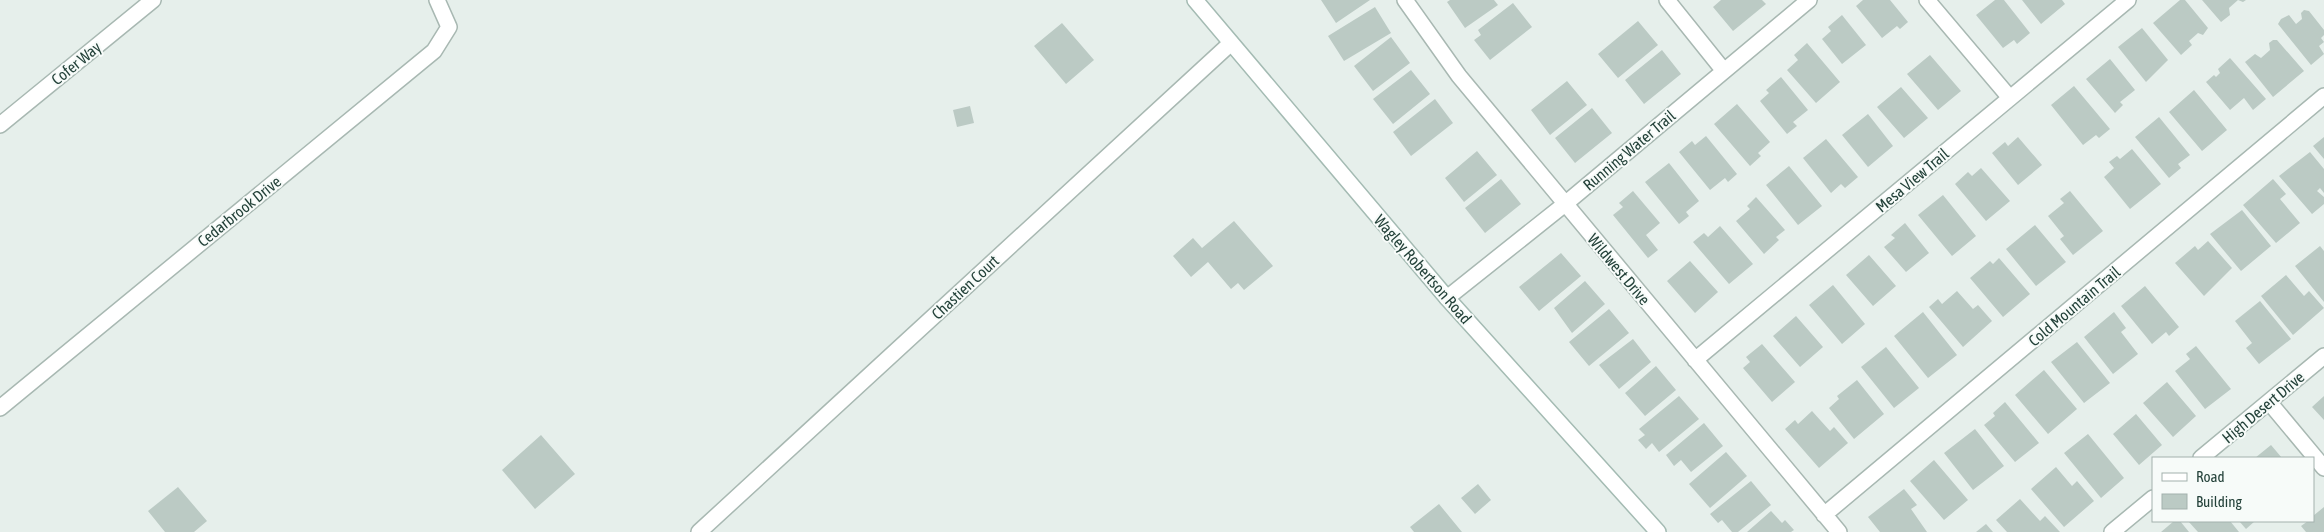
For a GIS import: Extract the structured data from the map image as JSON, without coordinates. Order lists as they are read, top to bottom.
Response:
{
  "streets": {
    "street": [
      "Cofer Way",
      "Running Water Trail",
      "Mesa View Trail",
      "Cedarbrook Drive",
      "Wagley Robertson Road",
      "Wildwest Drive",
      "Chastien Court",
      "Cold Mountain Trail",
      "High Desert Drive"
    ]
  },
  "crossings": [
    ["Running Water Trail", "Wagley Robertson Road"],
    ["Running Water Trail", "Wildwest Drive"],
    ["Mesa View Trail", "Wildwest Drive"],
    ["Wagley Robertson Road", "Chastien Court"],
    ["Wildwest Drive", "Cold Mountain Trail"]
  ],
  "legend": ["Road", "Building"]
}
